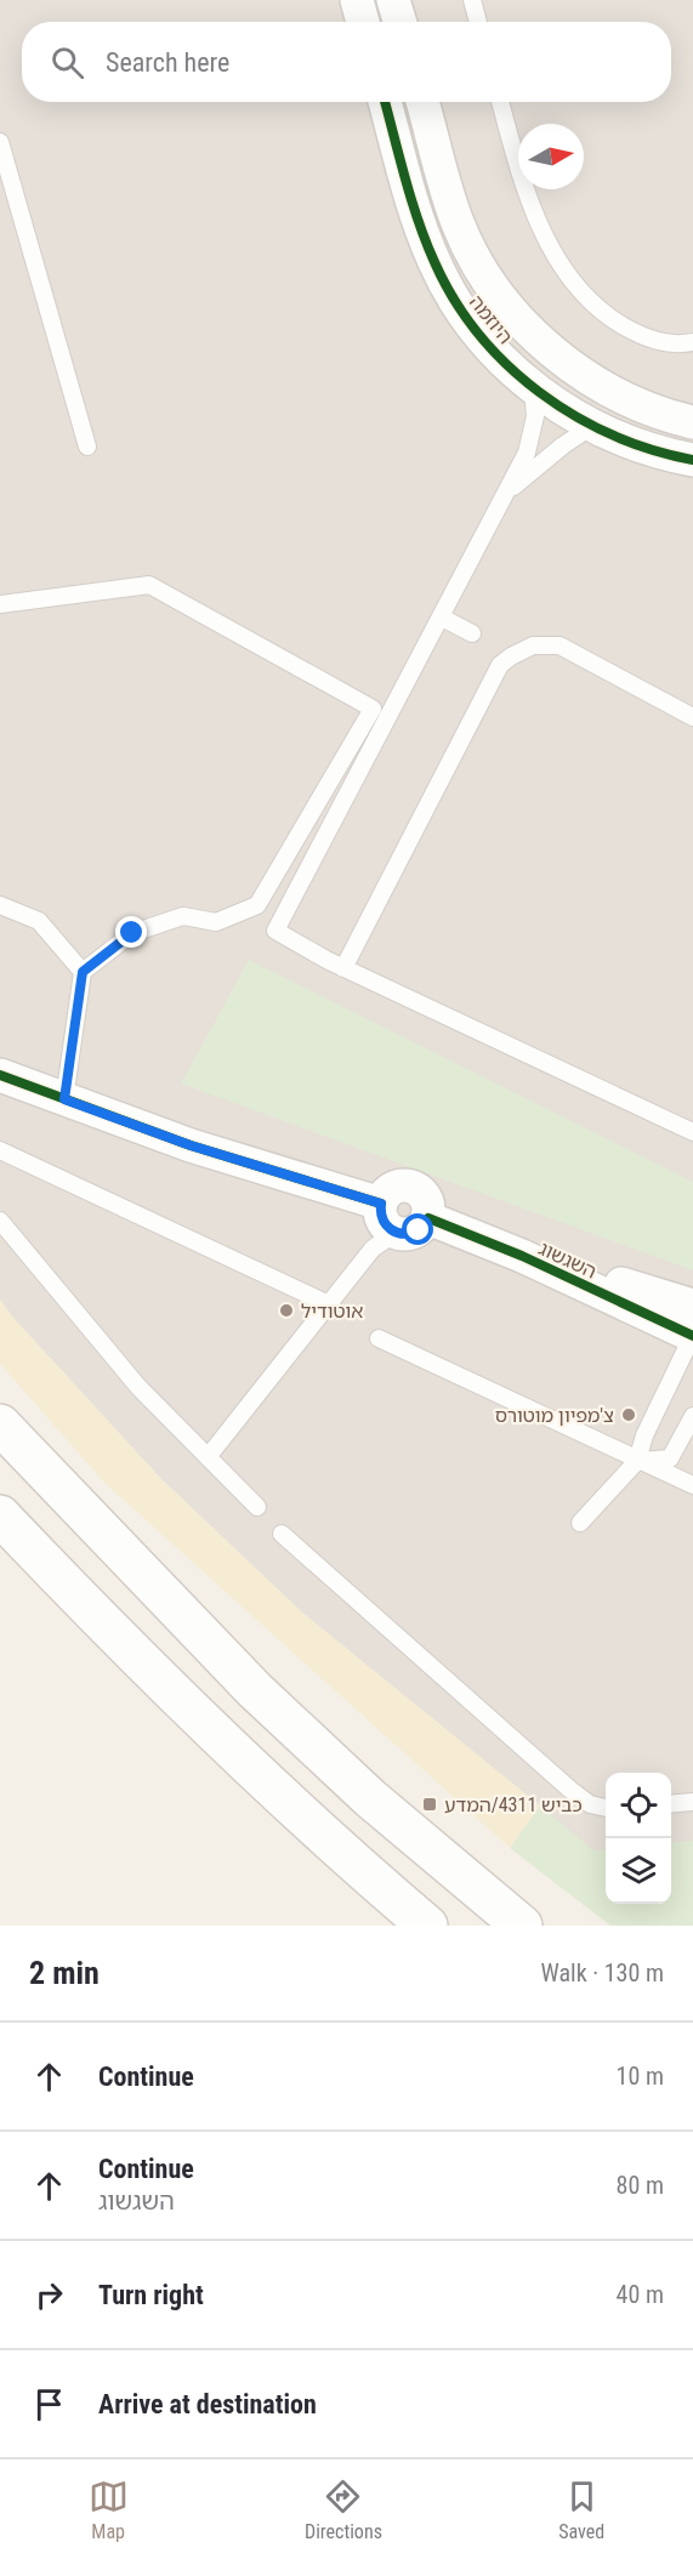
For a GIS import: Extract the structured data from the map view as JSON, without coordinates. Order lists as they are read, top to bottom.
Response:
{
  "streets": {
    "street": ["היוזמה", "השגשוג"]
  },
  "places": {
    "other": ["אוטודיל", "צ'מפיון מוטורס"],
    "transit": ["כביש 4311/המדע"]
  },
  "north": "right",
  "page": {
    "search": "Search here",
    "heading": ["2 min", "Walk · 130 m"],
    "list": [
      ["Continue", "10 m"],
      ["Continue", "השגשוג", "80 m"],
      ["Turn right", "40 m"],
      "Arrive at destination"
    ],
    "nav": ["Map", "Directions", "Saved"]
  }
}
